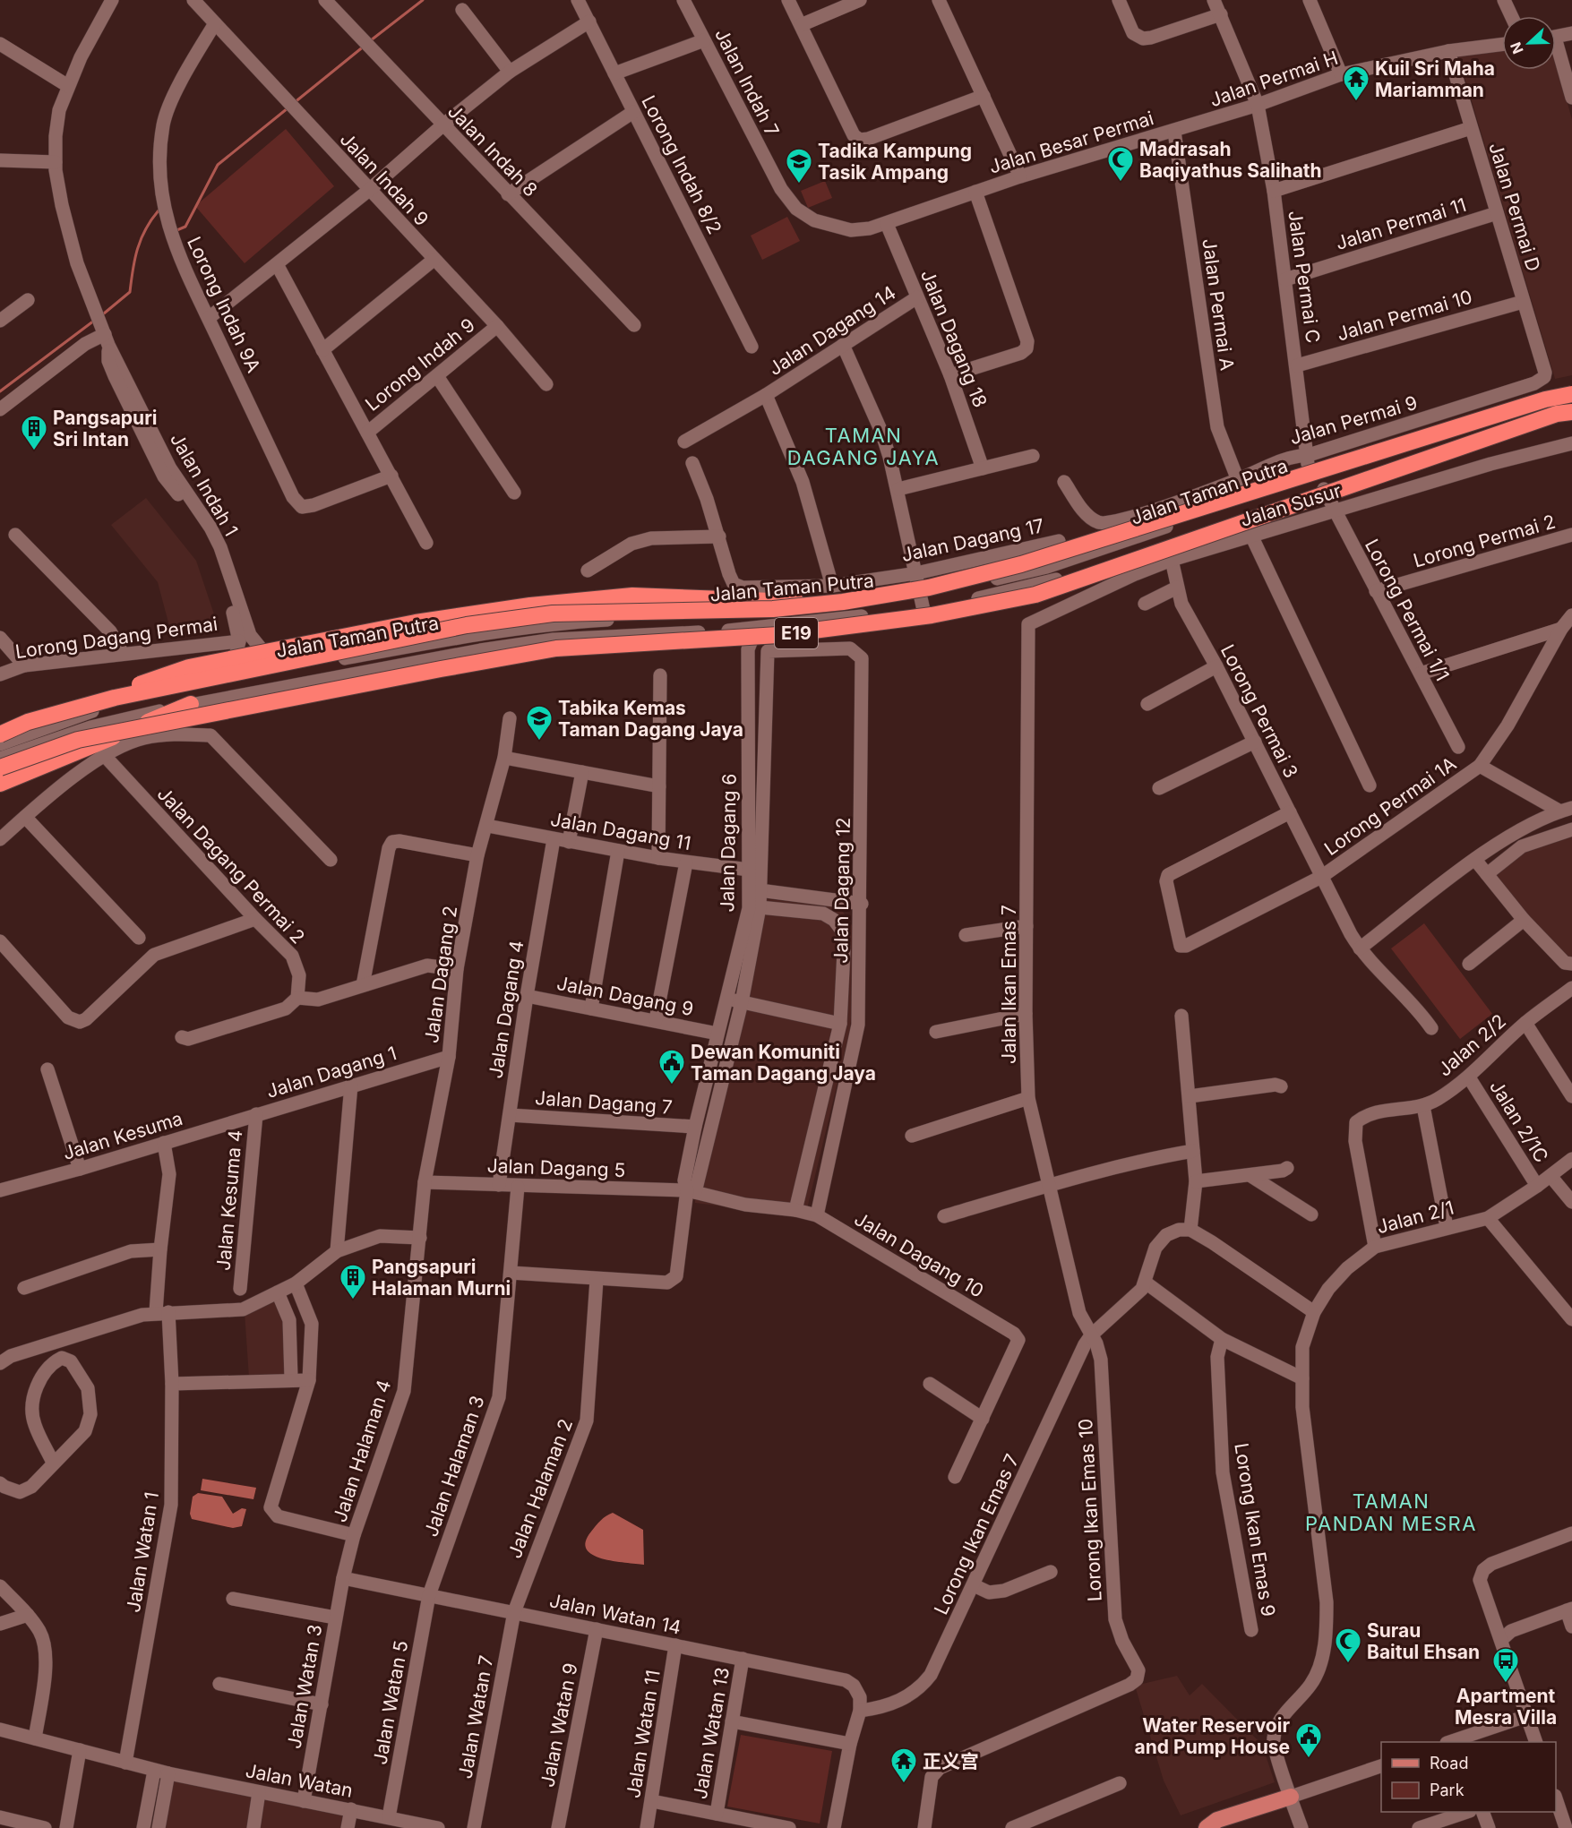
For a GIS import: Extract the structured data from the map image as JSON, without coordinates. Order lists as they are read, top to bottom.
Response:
{
  "streets": {
    "highway": ["E19"],
    "street": [
      "Jalan Permai H",
      "Jalan Indah 7",
      "Jalan Besar Permai",
      "Jalan Indah 8",
      "Lorong Indah 8/2",
      "Jalan Indah 9",
      "Jalan Permai D",
      "Jalan Permai 11",
      "Jalan Permai C",
      "Lorong Indah 9A",
      "Jalan Permai A",
      "Jalan Permai 10",
      "Jalan Dagang 14",
      "Jalan Dagang 18",
      "Lorong Indah 9",
      "Jalan Permai 9",
      "Jalan Indah 1",
      "Jalan Taman Putra",
      "Jalan Susur",
      "Jalan Dagang 17",
      "Lorong Permai 2",
      "Lorong Permai 1/1",
      "Lorong Dagang Permai",
      "Lorong Permai 3",
      "Lorong Permai 1A",
      "Jalan Dagang 11",
      "Jalan Dagang 6",
      "Jalan Dagang Permai 2",
      "Jalan Dagang 12",
      "Jalan Dagang 2",
      "Jalan Ikan Emas 7",
      "Jalan Dagang 9",
      "Jalan Dagang 4",
      "Jalan 2/2",
      "Jalan Dagang 1",
      "Jalan Dagang 7",
      "Jalan 2/1C",
      "Jalan Kesuma",
      "Jalan Dagang 5",
      "Jalan Kesuma 4",
      "Jalan 2/1",
      "Jalan Dagang 10",
      "Jalan Halaman 4",
      "Jalan Halaman 3",
      "Jalan Halaman 2",
      "Lorong Ikan Emas 10",
      "Lorong Ikan Emas 9",
      "Lorong Ikan Emas 7",
      "Jalan Watan 1",
      "Jalan Watan 14",
      "Jalan Watan 3",
      "Jalan Watan 5",
      "Jalan Watan 7",
      "Jalan Watan 9",
      "Jalan Watan 13",
      "Jalan Watan 11",
      "Jalan Watan"
    ]
  },
  "crossings": [
    ["Jalan Permai H", "Jalan Besar Permai"],
    ["Jalan Permai H", "Jalan Permai D"],
    ["Jalan Permai H", "Jalan Permai C"],
    ["Jalan Permai H", "Jalan Permai A"],
    ["Jalan Indah 7", "Jalan Besar Permai"],
    ["Jalan Besar Permai", "Jalan Permai A"],
    ["Jalan Besar Permai", "Jalan Dagang 18"],
    ["Jalan Indah 9", "Lorong Indah 9A"],
    ["Jalan Indah 9", "Lorong Indah 9"],
    ["Jalan Permai D", "Jalan Permai 11"],
    ["Jalan Permai D", "Jalan Permai 10"],
    ["Jalan Permai D", "Jalan Permai 9"],
    ["Jalan Permai 11", "Jalan Permai C"],
    ["Jalan Permai C", "Jalan Permai 10"],
    ["Jalan Permai C", "Jalan Permai 9"],
    ["Jalan Permai C", "Jalan Taman Putra"],
    ["Lorong Indah 9A", "Lorong Indah 9"],
    ["Jalan Permai A", "Jalan Permai 9"],
    ["Jalan Dagang 14", "Jalan Dagang 18"],
    ["Jalan Dagang 14", "Jalan Dagang 17"],
    ["Jalan Indah 1", "Jalan Taman Putra"],
    ["Jalan Indah 1", "Lorong Dagang Permai"],
    ["Jalan Taman Putra", "Lorong Permai 1/1"],
    ["Jalan Susur", "Lorong Permai 1/1"],
    ["Jalan Susur", "Lorong Permai 3"],
    ["Jalan Susur", "Jalan Ikan Emas 7"],
    ["Lorong Permai 2", "Lorong Permai 1/1"],
    ["Lorong Permai 3", "Lorong Permai 1A"],
    ["Jalan Dagang 11", "Jalan Dagang 6"],
    ["Jalan Dagang 11", "Jalan Dagang 2"],
    ["Jalan Dagang 11", "Jalan Dagang 4"],
    ["Jalan Dagang 6", "Jalan Dagang 9"],
    ["Jalan Dagang 6", "Jalan Dagang 7"],
    ["Jalan Dagang 6", "Jalan Dagang 5"],
    ["Jalan Dagang 6", "Jalan Dagang 10"],
    ["Jalan Dagang 12", "Jalan Dagang 10"],
    ["Jalan Dagang 2", "Jalan Dagang 1"],
    ["Jalan Dagang 2", "Jalan Dagang 5"],
    ["Jalan Dagang 2", "Jalan Halaman 4"],
    ["Jalan Ikan Emas 7", "Lorong Ikan Emas 10"],
    ["Jalan Ikan Emas 7", "Lorong Ikan Emas 7"],
    ["Jalan Dagang 9", "Jalan Dagang 4"],
    ["Jalan Dagang 4", "Jalan Dagang 7"],
    ["Jalan Dagang 4", "Jalan Dagang 5"],
    ["Jalan 2/2", "Jalan 2/1C"],
    ["Jalan 2/2", "Jalan 2/1"],
    ["Jalan Dagang 1", "Jalan Kesuma"],
    ["Jalan Dagang 1", "Jalan Kesuma 4"],
    ["Jalan 2/1C", "Jalan 2/1"],
    ["Jalan Kesuma", "Jalan Kesuma 4"],
    ["Jalan Kesuma", "Jalan Watan 1"],
    ["Jalan Dagang 5", "Jalan Dagang 10"],
    ["Jalan Dagang 5", "Jalan Halaman 3"],
    ["Jalan Halaman 4", "Jalan Watan 14"],
    ["Jalan Halaman 4", "Jalan Watan 3"],
    ["Jalan Halaman 3", "Jalan Watan 14"],
    ["Jalan Halaman 3", "Jalan Watan 5"],
    ["Jalan Halaman 2", "Jalan Watan 14"],
    ["Jalan Halaman 2", "Jalan Watan 7"],
    ["Lorong Ikan Emas 10", "Lorong Ikan Emas 7"],
    ["Lorong Ikan Emas 7", "Jalan Watan 14"],
    ["Jalan Watan 1", "Jalan Watan"],
    ["Jalan Watan 14", "Jalan Watan 3"],
    ["Jalan Watan 14", "Jalan Watan 5"],
    ["Jalan Watan 14", "Jalan Watan 7"],
    ["Jalan Watan 14", "Jalan Watan 9"],
    ["Jalan Watan 14", "Jalan Watan 13"],
    ["Jalan Watan 14", "Jalan Watan 11"],
    ["Jalan Watan 3", "Jalan Watan"],
    ["Jalan Watan 5", "Jalan Watan"]
  ],
  "districts": ["TAMAN DAGANG JAYA", "TAMAN PANDAN MESRA"],
  "places": {
    "temple": ["Kuil Sri Maha Mariamman", "正义宫"],
    "mosque": ["Madrasah Baqiyathus Salihath", "Surau Baitul Ehsan"],
    "school or university": ["Tadika Kampung Tasik Ampang", "Tabika Kemas Taman Dagang Jaya"],
    "building": ["Pangsapuri Sri Intan", "Pangsapuri Halaman Murni"],
    "public building": ["Dewan Komuniti Taman Dagang Jaya", "Water Reservoir and Pump House"],
    "bus stop": ["Apartment Mesra Villa"]
  },
  "legend": ["Road", "Park"],
  "north": "left"
}
